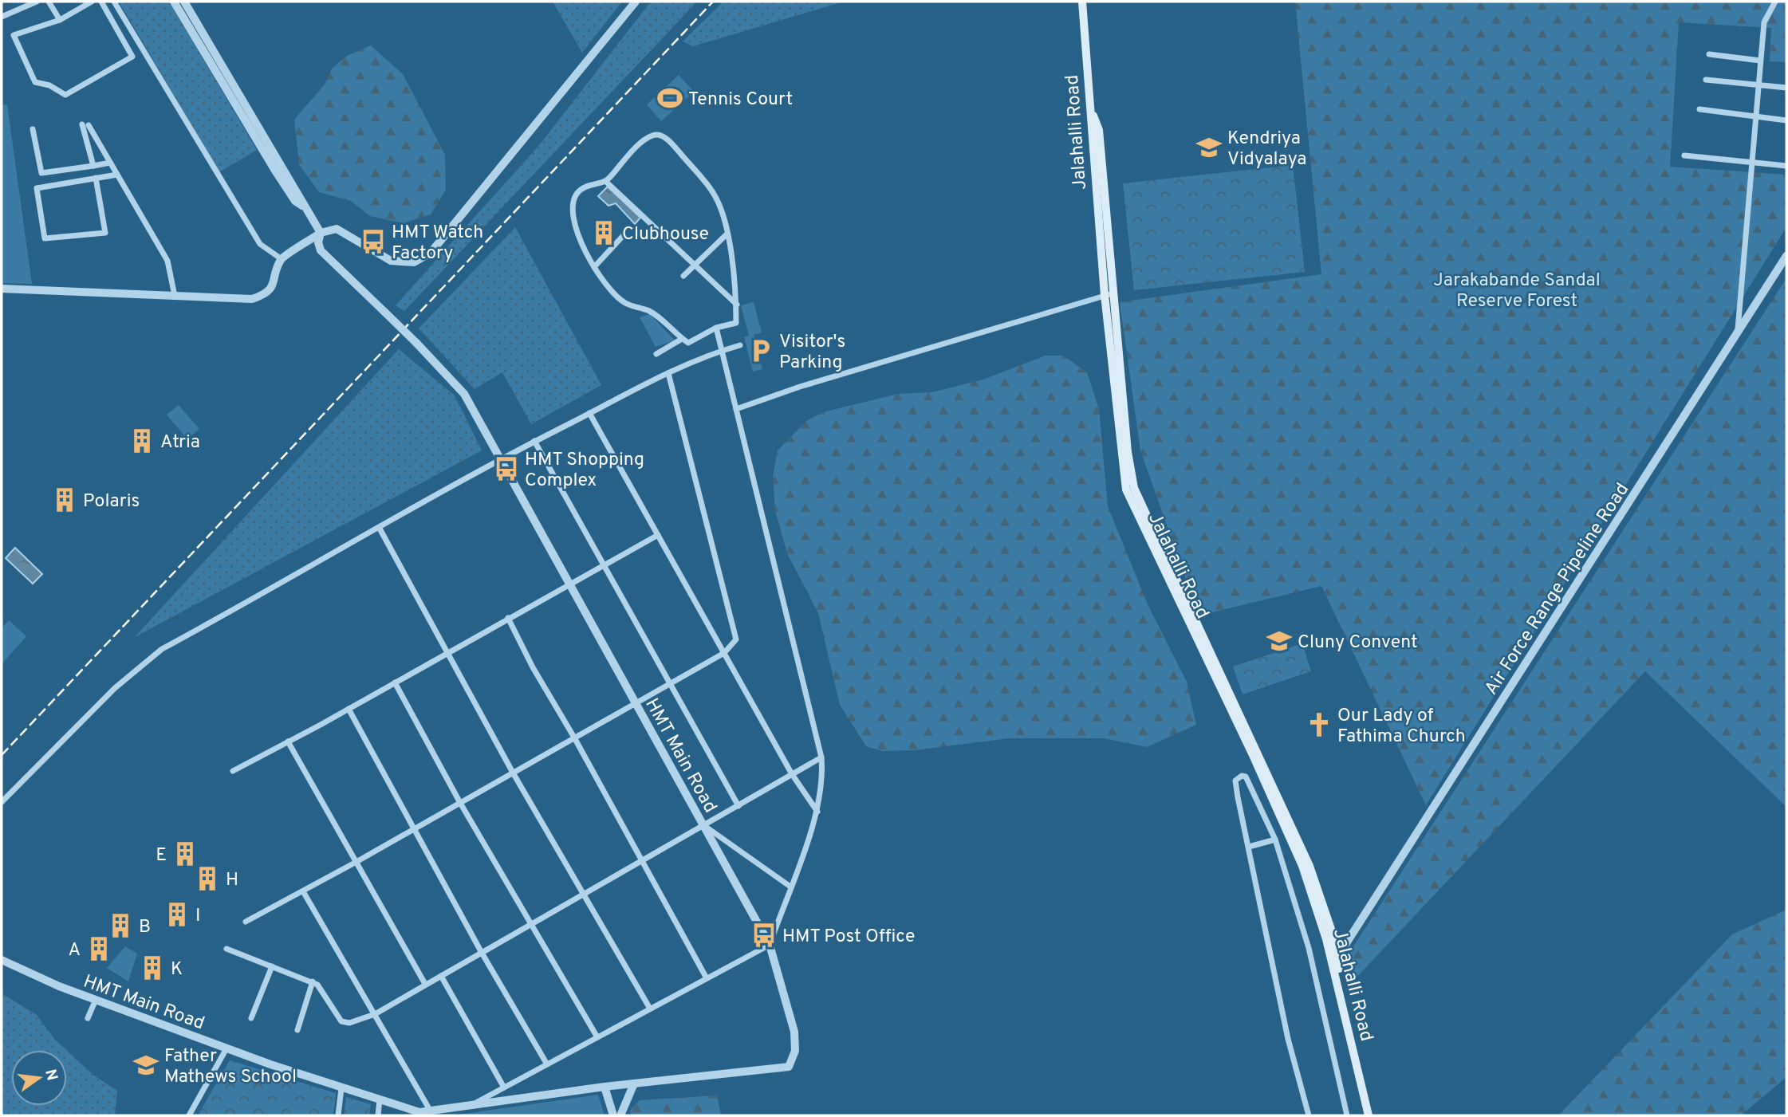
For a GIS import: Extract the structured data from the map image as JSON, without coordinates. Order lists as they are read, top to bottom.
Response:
{
  "streets": {
    "main road": ["Jalahalli Road"],
    "street": ["Air Force Range Pipeline Road", "HMT Main Road"]
  },
  "crossings": [
    ["Jalahalli Road", "Air Force Range Pipeline Road"]
  ],
  "parks": ["Jarakabande Sandal Reserve Forest"],
  "places": {
    "sports": ["Tennis Court"],
    "school or university": ["Kendriya Vidyalaya", "Cluny Convent", "Father Mathews School"],
    "building": [
      "Clubhouse",
      "Atria",
      "Polaris",
      "E",
      "H",
      "I",
      "B",
      "A",
      "K"
    ],
    "bus stop": ["HMT Watch Factory", "HMT Shopping Complex", "HMT Post Office"],
    "parking": ["Visitor's Parking"],
    "church": ["Our Lady of Fathima Church"]
  },
  "north": "right"
}
